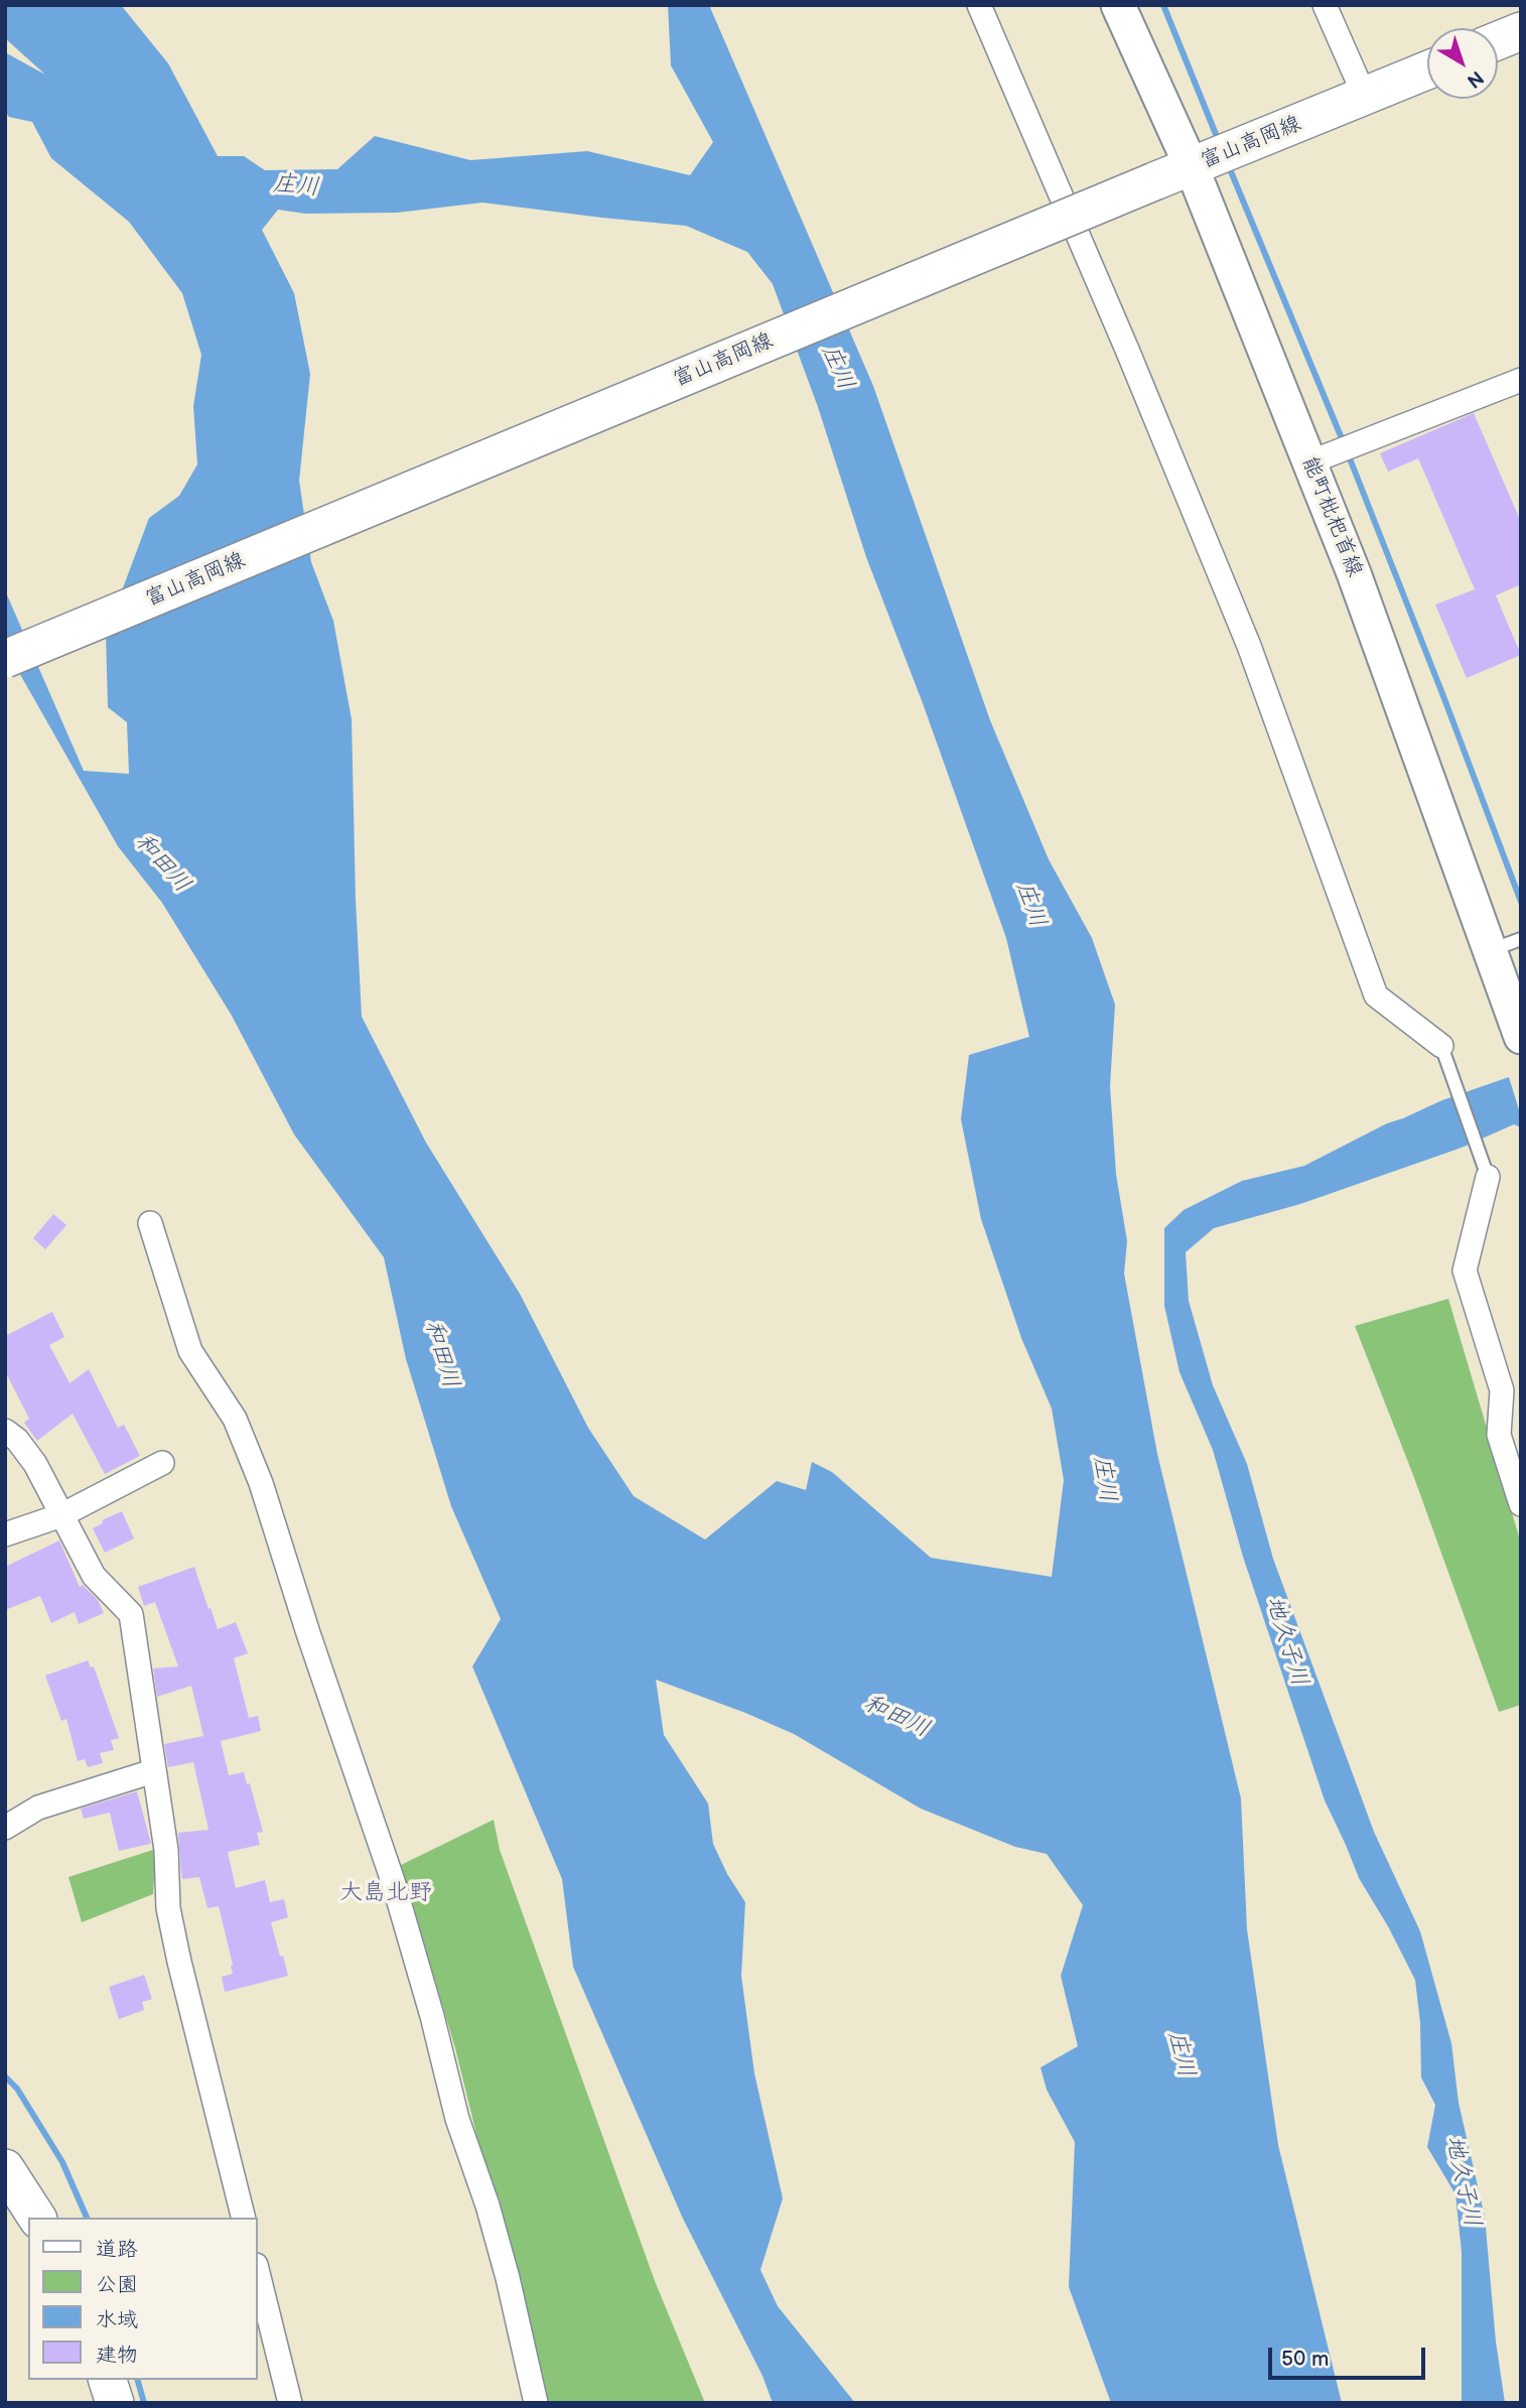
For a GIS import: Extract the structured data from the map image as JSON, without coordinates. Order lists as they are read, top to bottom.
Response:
{
  "streets": {
    "main road": ["富山高岡線", "能町枇杷首線"]
  },
  "crossings": [
    ["富山高岡線", "能町枇杷首線"]
  ],
  "districts": ["大島北野"],
  "water": ["庄川", "和田川", "地久子川"],
  "legend": [
    "道路",
    "公園",
    "水域",
    "建物"
  ],
  "scale_bar": "50 m",
  "north": "bottom right"
}
